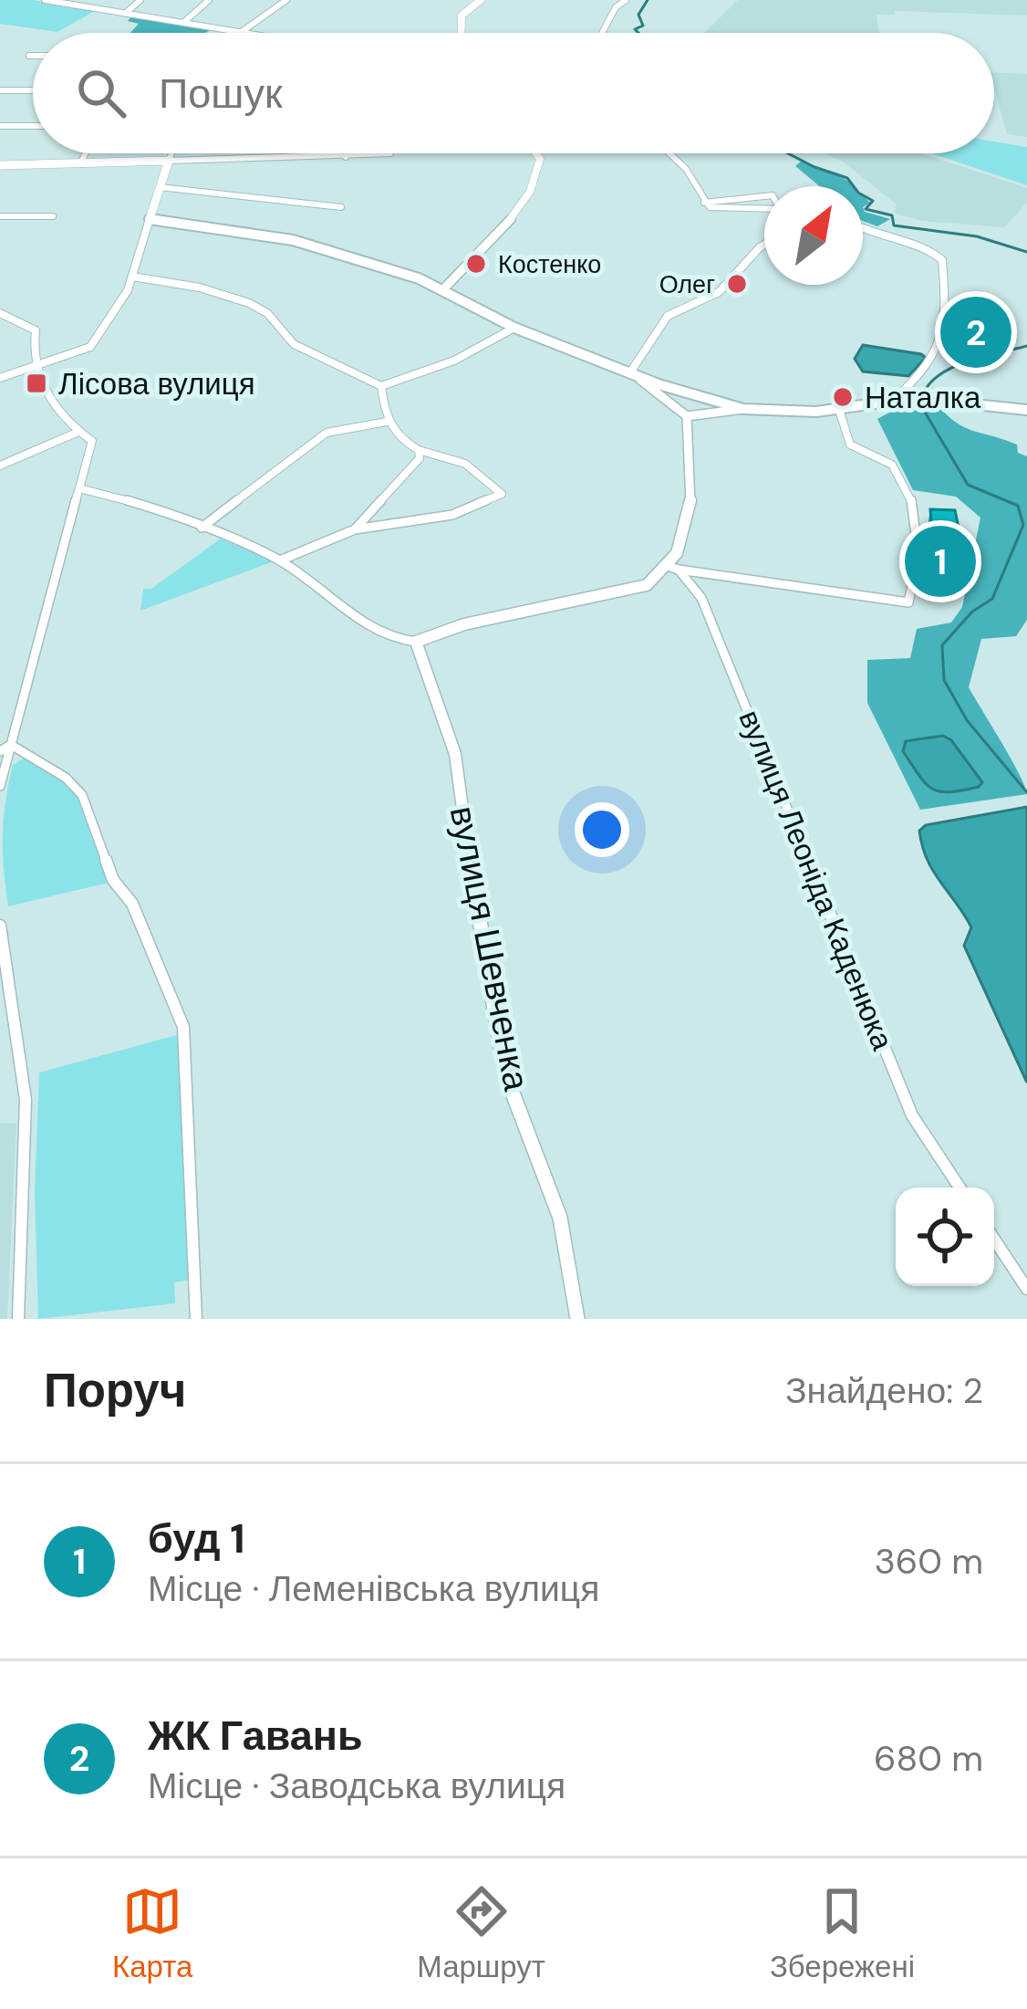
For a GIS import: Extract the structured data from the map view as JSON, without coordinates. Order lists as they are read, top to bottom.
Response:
{
  "streets": {
    "street": ["вулиця Леоніда Каденюка", "вулиця Шевченка"]
  },
  "places": {
    "other": ["Костенко", "Олег", "Наталка"],
    "transit": ["Лісова вулиця"]
  },
  "north": "top right",
  "page": {
    "search": "Пошук",
    "pins": ["2", "1"],
    "heading": ["Поруч", "Знайдено: 2"],
    "list": [
      {
        "mark": "1",
        "name": "буд 1",
        "note": "Місце · Леменівська вулиця",
        "value": "360 m"
      },
      {
        "mark": "2",
        "name": "ЖК Гавань",
        "note": "Місце · Заводська вулиця",
        "value": "680 m"
      }
    ],
    "nav": ["Карта", "Маршрут", "Збережені"]
  }
}
